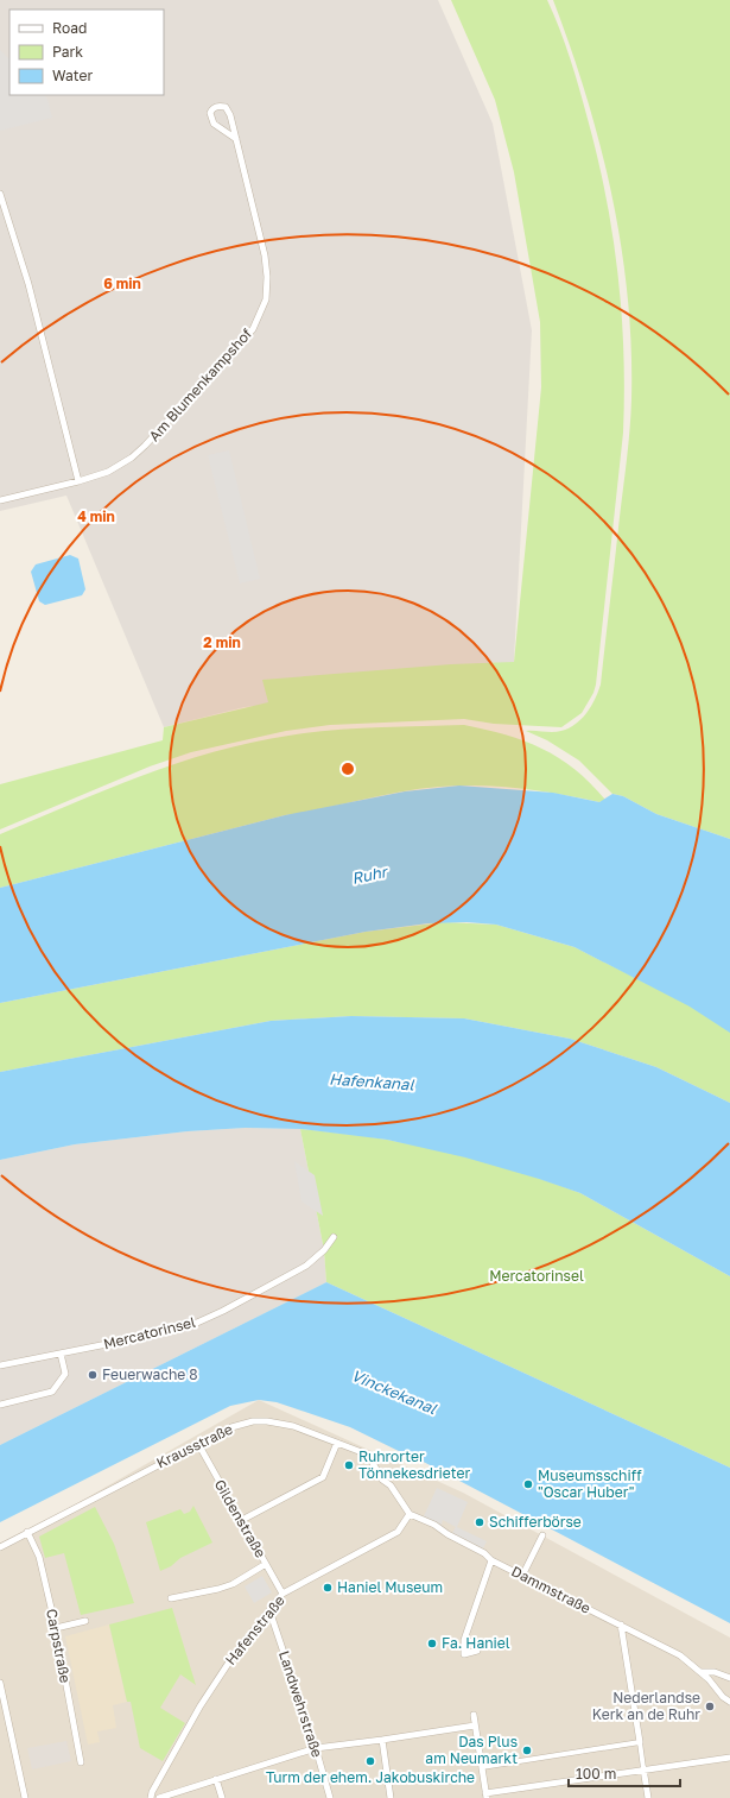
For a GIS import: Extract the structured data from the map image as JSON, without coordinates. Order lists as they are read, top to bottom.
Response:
{
  "streets": {
    "street": [
      "Am Blumenkampshof",
      "Mercatorinsel",
      "Krausstraße",
      "Gildenstraße",
      "Dammstraße",
      "Hafenstraße",
      "Carpstraße",
      "Landwehrstraße"
    ]
  },
  "crossings": [
    ["Krausstraße", "Gildenstraße"],
    ["Krausstraße", "Dammstraße"],
    ["Krausstraße", "Hafenstraße"],
    ["Krausstraße", "Carpstraße"],
    ["Gildenstraße", "Hafenstraße"],
    ["Dammstraße", "Hafenstraße"],
    ["Hafenstraße", "Landwehrstraße"]
  ],
  "water": ["Ruhr", "Hafenkanal", "Vinckekanal"],
  "parks": ["Mercatorinsel"],
  "places": [
    "Feuerwache 8",
    "Ruhrorter Tönnekesdrieter",
    "Museumsschiff \"Oscar Huber\"",
    "Schifferbörse",
    "Haniel Museum",
    "Fa. Haniel",
    "Nederlandse Kerk an de Ruhr",
    "Das Plus am Neumarkt",
    "Turm der ehem. Jakobuskirche"
  ],
  "legend": ["Road", "Park", "Water"],
  "scale_bar": "100 m",
  "rings": ["6 min", "4 min", "2 min"]
}
